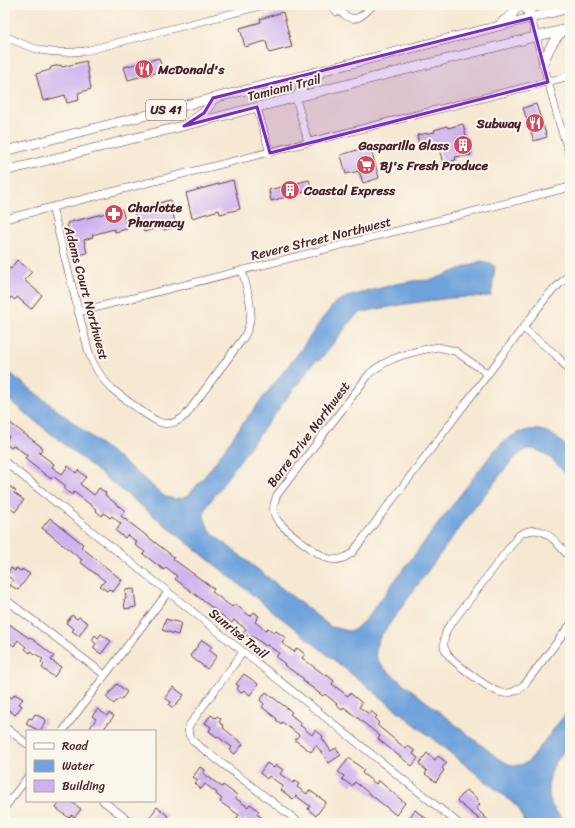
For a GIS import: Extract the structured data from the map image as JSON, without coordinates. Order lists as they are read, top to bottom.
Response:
{
  "streets": {
    "main road": ["Tamiami Trail", "US 41"],
    "street": [
      "Revere Street Northwest",
      "Adams Court Northwest",
      "Barre Drive Northwest",
      "Sunrise Trail"
    ]
  },
  "crossings": [
    ["Revere Street Northwest", "Adams Court Northwest"]
  ],
  "places": {
    "restaurant": ["McDonald's", "Subway"],
    "building": ["Gasparilla Glass", "Coastal Express"],
    "supermarket": ["Bj's Fresh Produce"],
    "pharmacy": ["Charlotte Pharmacy"]
  },
  "legend": ["Road", "Water", "Building"]
}
